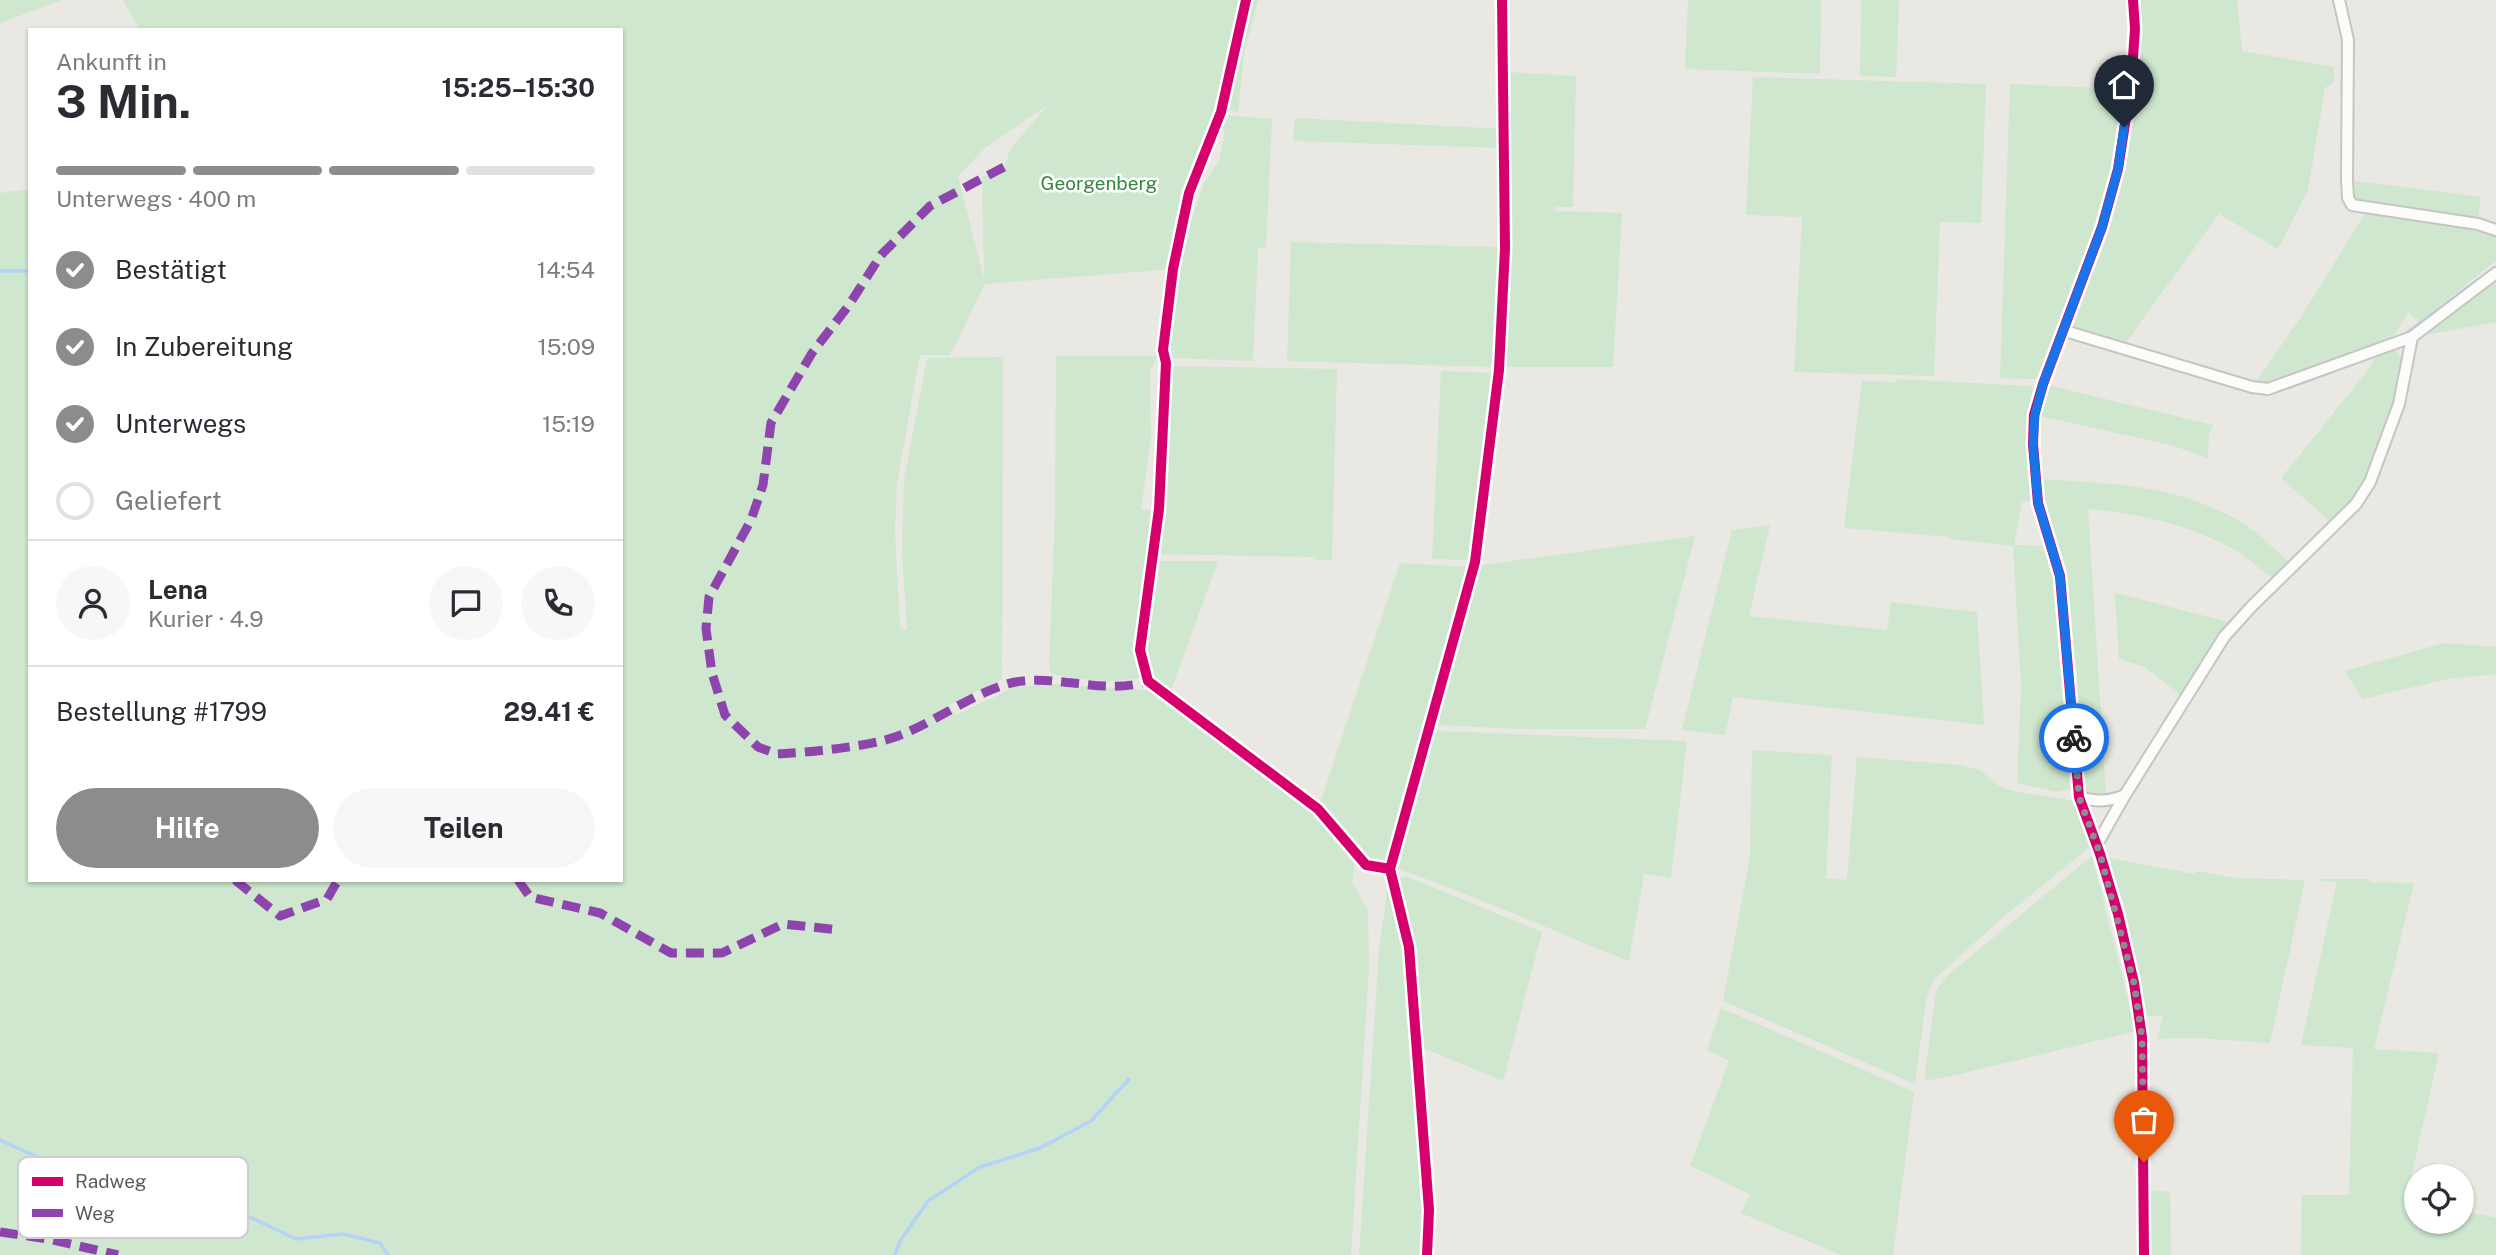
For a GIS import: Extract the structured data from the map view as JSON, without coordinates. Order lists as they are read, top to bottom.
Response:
{
  "parks": ["Georgenberg"],
  "legend": ["Radweg", "Weg"],
  "page": {
    "heading": ["3 Min.", "Ankunft in", "15:25–15:30"],
    "panel": [
      "Lena",
      "Kurier · 4.9",
      "Bestellung #1799",
      "29.41 €"
    ],
    "bar": "Unterwegs · 400 m",
    "list": [
      ["Bestätigt", "14:54"],
      ["In Zubereitung", "15:09"],
      ["Unterwegs", "15:19"],
      "Geliefert"
    ],
    "buttons": ["Hilfe", "Teilen"]
  }
}
